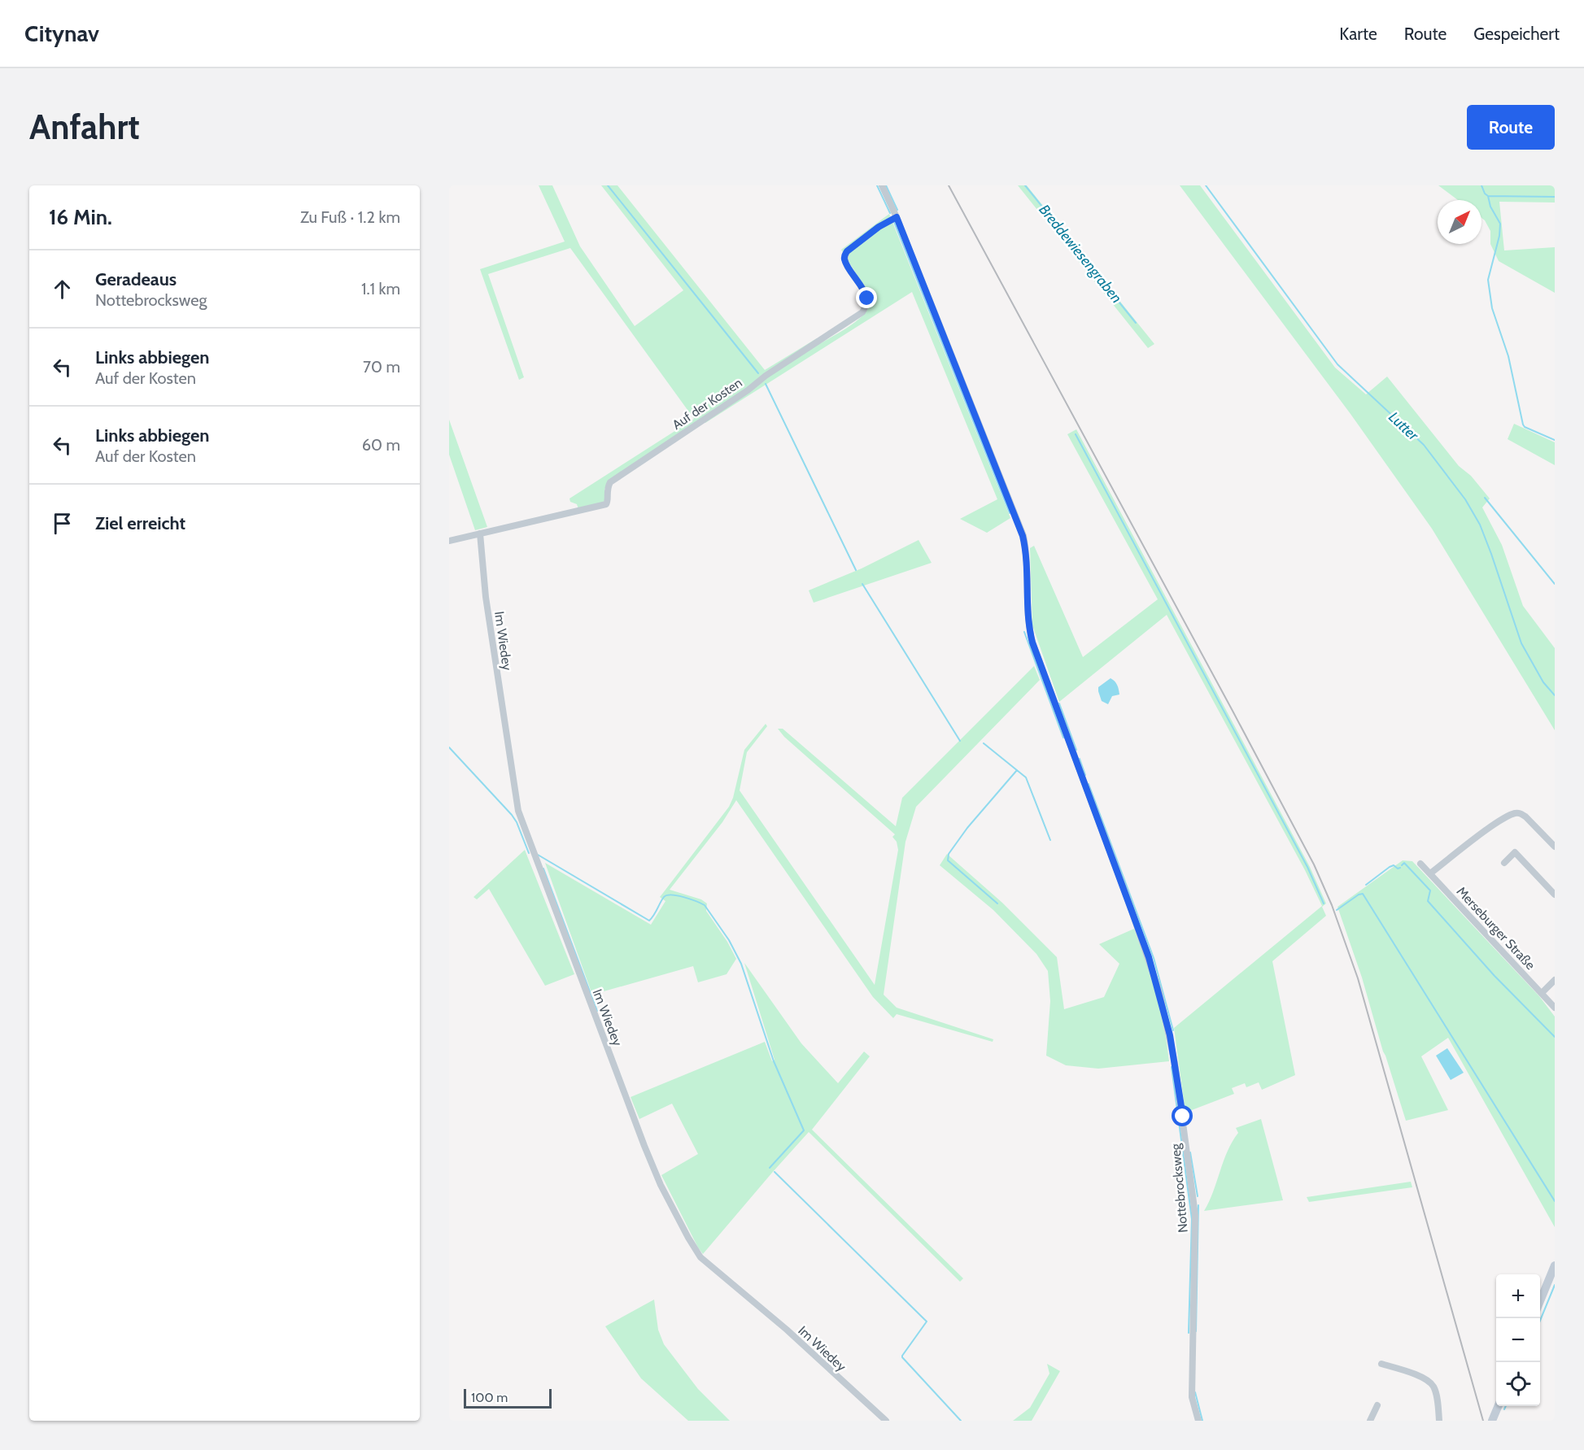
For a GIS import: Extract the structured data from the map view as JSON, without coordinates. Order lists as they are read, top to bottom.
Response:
{
  "streets": {
    "street": [
      "Auf der Kosten",
      "Im Wiedey",
      "Merseburger Straße",
      "Nottebrocksweg"
    ]
  },
  "crossings": [
    ["Auf der Kosten", "Im Wiedey"],
    ["Auf der Kosten", "Nottebrocksweg"]
  ],
  "water": ["Breddewiesengraben", "Lutter"],
  "scale_bar": "100 m",
  "north": "top right",
  "page": {
    "header": "Citynav",
    "nav": ["Karte", "Route", "Gespeichert"],
    "buttons": "Route",
    "title": "Anfahrt",
    "heading": ["16 Min.", "Zu Fuß · 1.2 km"],
    "list": [
      ["Geradeaus", "Nottebrocksweg", "1.1 km"],
      ["Links abbiegen", "Auf der Kosten", "70 m"],
      ["Links abbiegen", "Auf der Kosten", "60 m"],
      "Ziel erreicht"
    ],
    "map_buttons": ["+", "−"],
    "scale": "100 m"
  }
}
